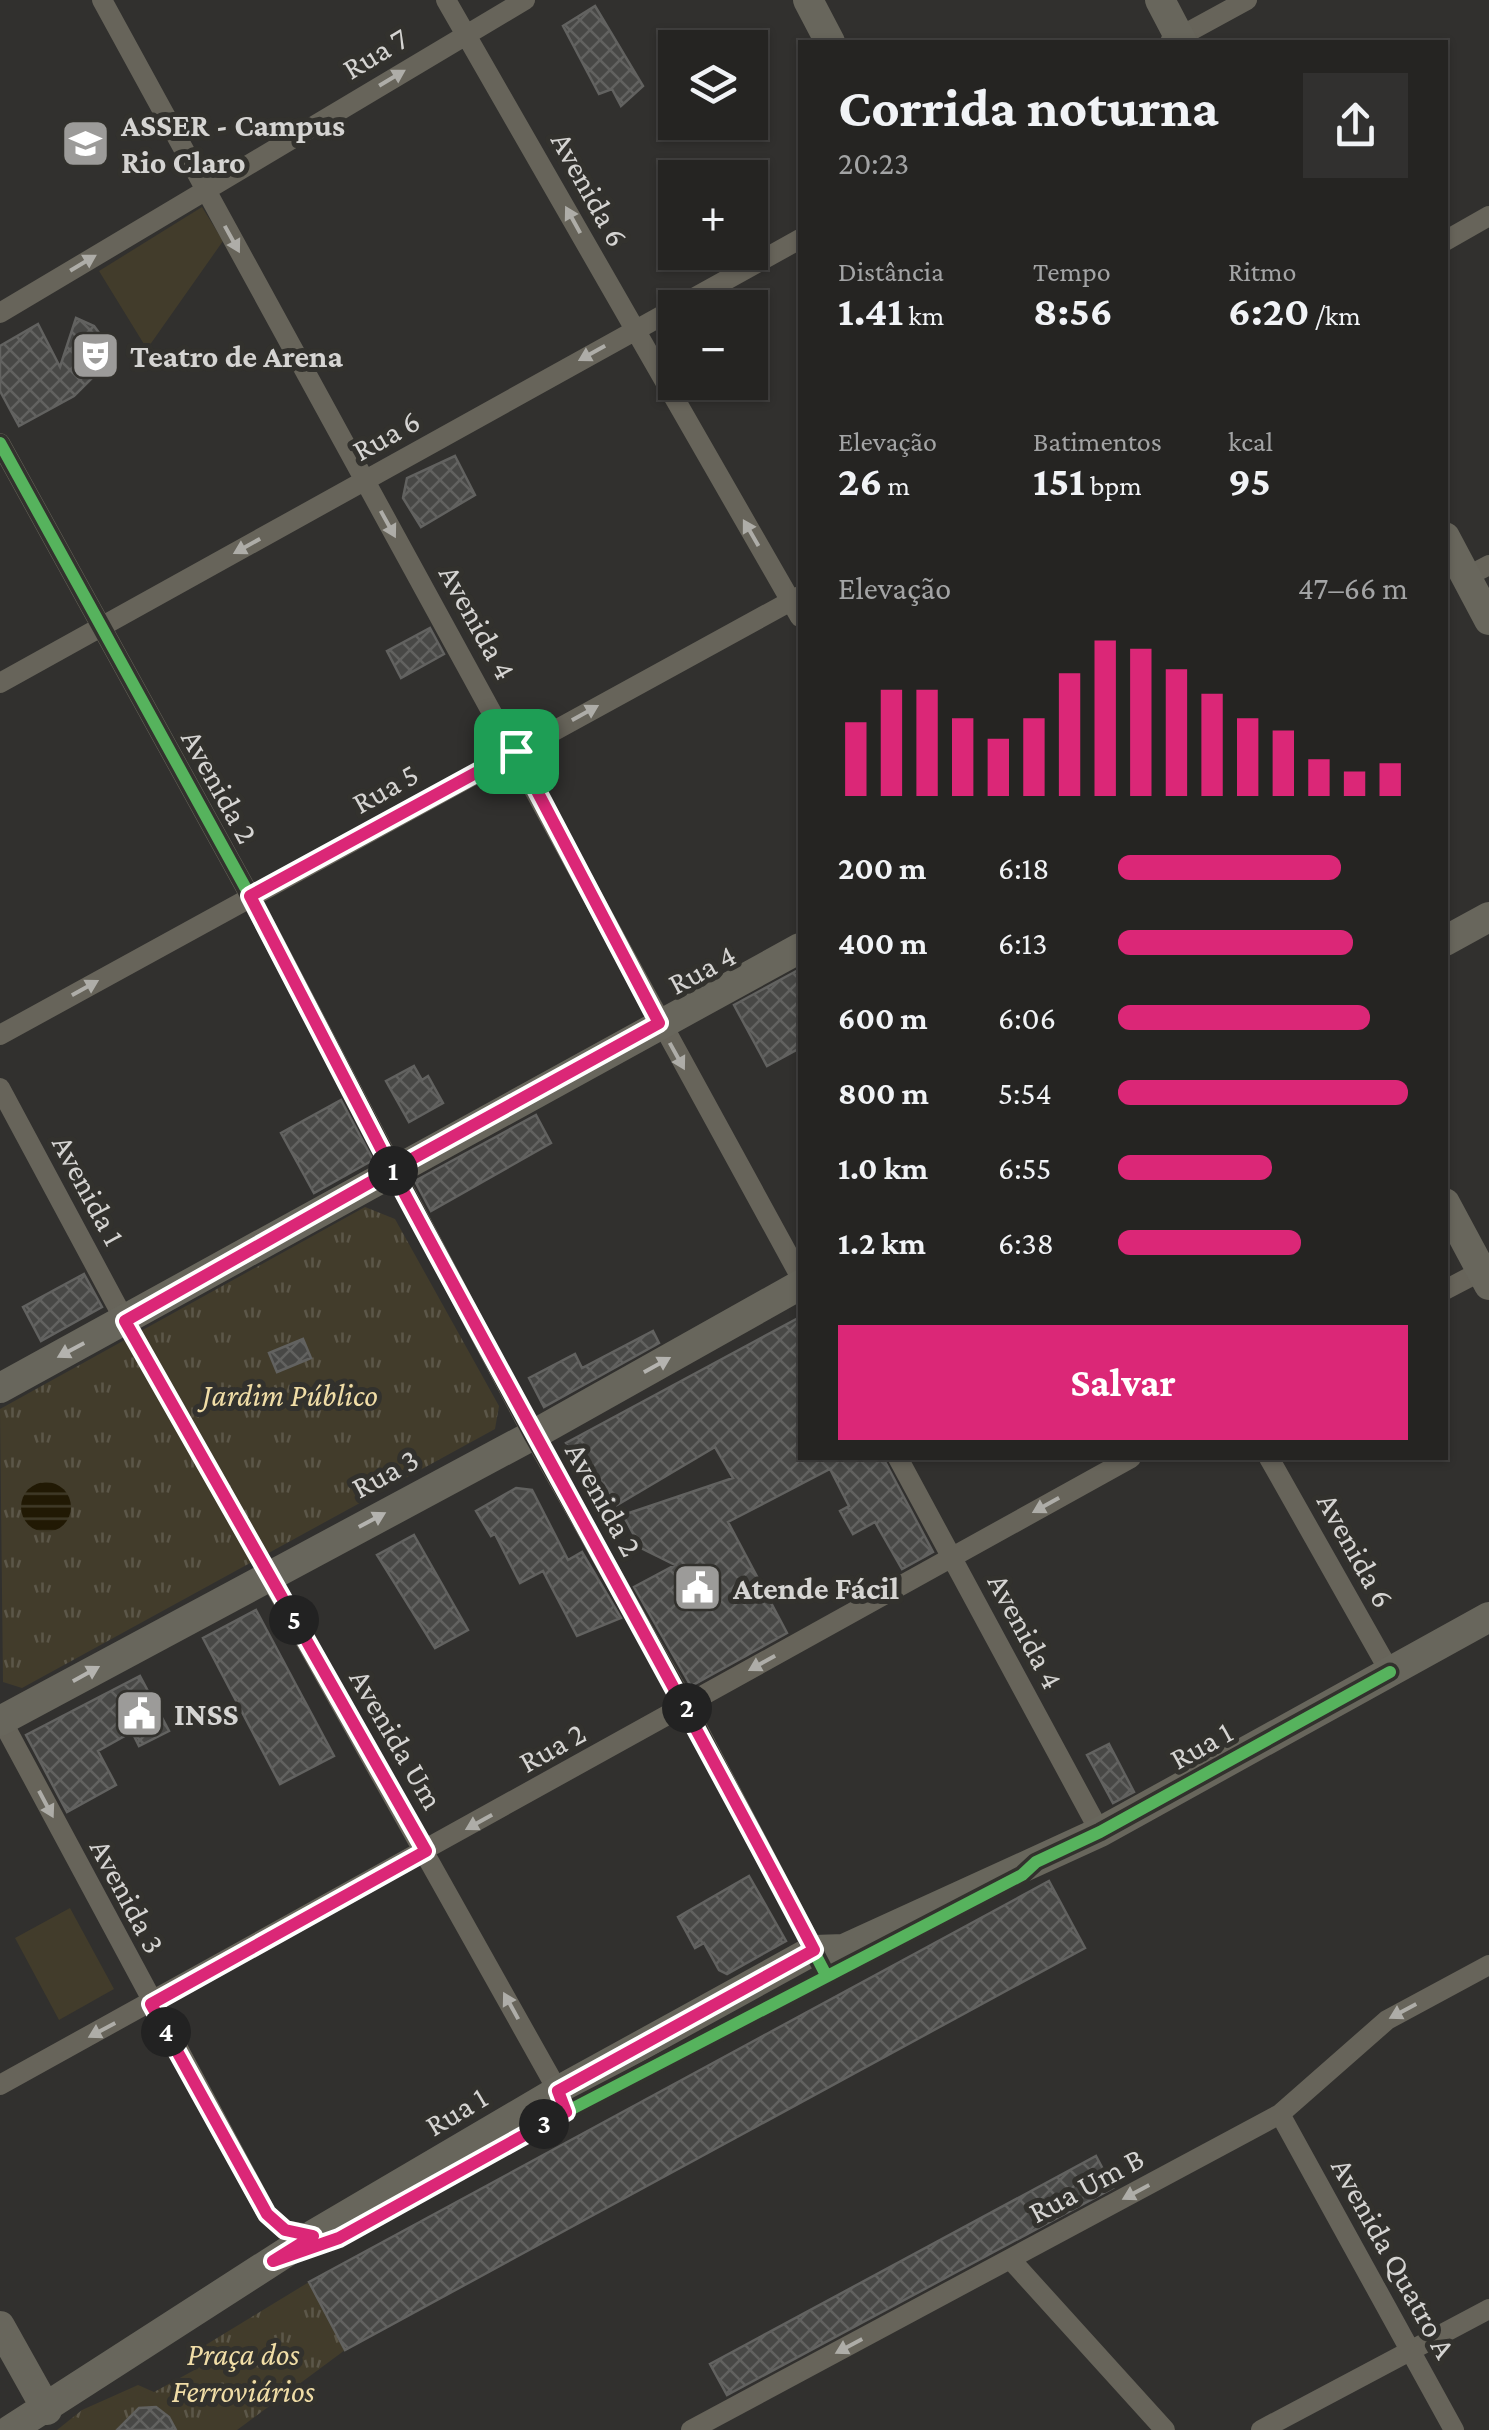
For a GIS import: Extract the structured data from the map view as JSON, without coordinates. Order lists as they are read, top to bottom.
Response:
{
  "streets": {
    "main road": ["Rua 4", "Rua 3", "Rua 1"],
    "street": [
      "Rua 7",
      "Avenida 6",
      "Rua 6",
      "Avenida 4",
      "Avenida 2",
      "Rua 5",
      "Avenida 1",
      "Avenida Um",
      "Rua 2",
      "Avenida 3",
      "Rua Um B",
      "Avenida Quatro A"
    ]
  },
  "crossings": [
    ["Rua 7", "Avenida 6"],
    ["Rua 7", "Avenida 4"],
    ["Avenida 6", "Rua 6"],
    ["Avenida 6", "Rua 5"],
    ["Avenida 6", "Rua 1"],
    ["Rua 6", "Avenida 4"],
    ["Rua 6", "Avenida 2"],
    ["Avenida 4", "Rua 5"],
    ["Avenida 4", "Rua 4"],
    ["Avenida 4", "Rua 1"],
    ["Avenida 4", "Rua 2"],
    ["Avenida 2", "Rua 5"],
    ["Avenida 2", "Rua 4"],
    ["Avenida 2", "Rua 3"],
    ["Avenida 2", "Rua 1"],
    ["Avenida 2", "Rua 2"],
    ["Rua 4", "Avenida 1"],
    ["Rua 3", "Avenida Um"],
    ["Rua 3", "Avenida 3"],
    ["Avenida Um", "Rua 1"],
    ["Avenida Um", "Rua 2"],
    ["Rua 1", "Avenida 3"],
    ["Rua 2", "Avenida 3"],
    ["Rua Um B", "Avenida Quatro A"]
  ],
  "one_way": [
    "Rua 7",
    "Avenida 6",
    "Rua 6",
    "Avenida 4",
    "Rua 5",
    "Rua 3",
    "Avenida Um",
    "Rua 2",
    "Avenida 3",
    "Rua Um B"
  ],
  "parks": ["Jardim Público", "Praça dos Ferroviários"],
  "places": {
    "school or university": ["ASSER - Campus Rio Claro"],
    "theatre": ["Teatro de Arena"],
    "public building": ["Atende Fácil", "INSS"]
  },
  "page": {
    "map_buttons": ["+", "−"],
    "heading": ["Corrida noturna", "20:23"],
    "stats": [
      ["Distância", "1.41 km"],
      ["Tempo", "8:56"],
      ["Ritmo", "6:20 /km"],
      ["Elevação", "26 m"],
      ["Batimentos", "151 bpm"],
      ["kcal", "95"]
    ],
    "chart": ["Elevação", "47–66 m"],
    "list": [
      {
        "name": "200 m",
        "note": "6:18"
      },
      {
        "name": "400 m",
        "note": "6:13"
      },
      {
        "name": "600 m",
        "note": "6:06"
      },
      {
        "name": "800 m",
        "note": "5:54"
      },
      {
        "name": "1.0 km",
        "note": "6:55"
      },
      {
        "name": "1.2 km",
        "note": "6:38"
      }
    ],
    "pins": [
      "1",
      "5",
      "2",
      "4",
      "3"
    ],
    "buttons": "Salvar"
  }
}
